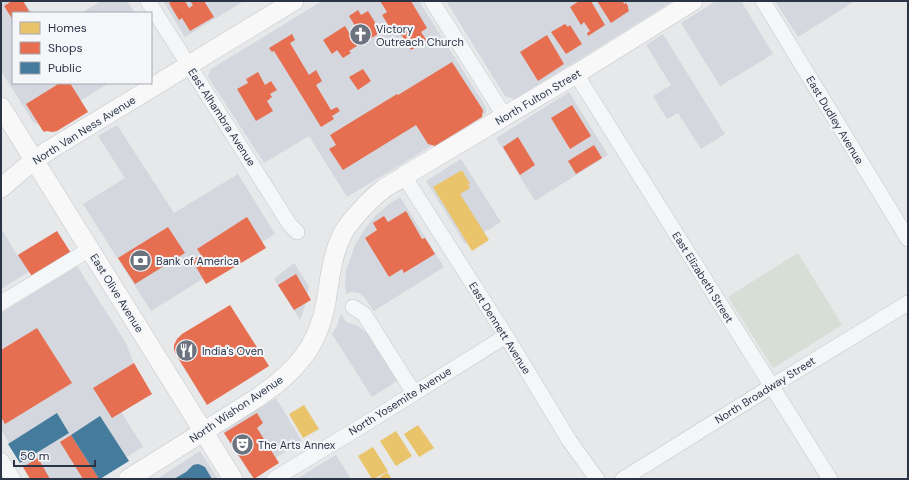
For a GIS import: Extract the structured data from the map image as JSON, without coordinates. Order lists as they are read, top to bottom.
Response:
{
  "streets": {
    "main road": [
      "North Fulton Street",
      "North Van Ness Avenue",
      "East Olive Avenue",
      "North Wishon Avenue"
    ],
    "street": [
      "East Alhambra Avenue",
      "East Dudley Avenue",
      "East Elizabeth Street",
      "East Dennett Avenue",
      "North Broadway Street",
      "North Yosemite Avenue"
    ]
  },
  "crossings": [
    ["North Fulton Street", "East Elizabeth Street"],
    ["North Fulton Street", "East Dennett Avenue"],
    ["North Fulton Street", "North Wishon Avenue"],
    ["East Alhambra Avenue", "North Van Ness Avenue"],
    ["North Van Ness Avenue", "East Olive Avenue"],
    ["East Elizabeth Street", "North Broadway Street"],
    ["East Olive Avenue", "North Wishon Avenue"],
    ["East Dennett Avenue", "North Yosemite Avenue"]
  ],
  "places": {
    "church": ["Victory Outreach Church"],
    "bank": ["Bank of America"],
    "restaurant": ["India's Oven"],
    "theatre": ["The Arts Annex"]
  },
  "legend": ["Homes", "Shops", "Public"],
  "scale_bar": "50 m"
}
